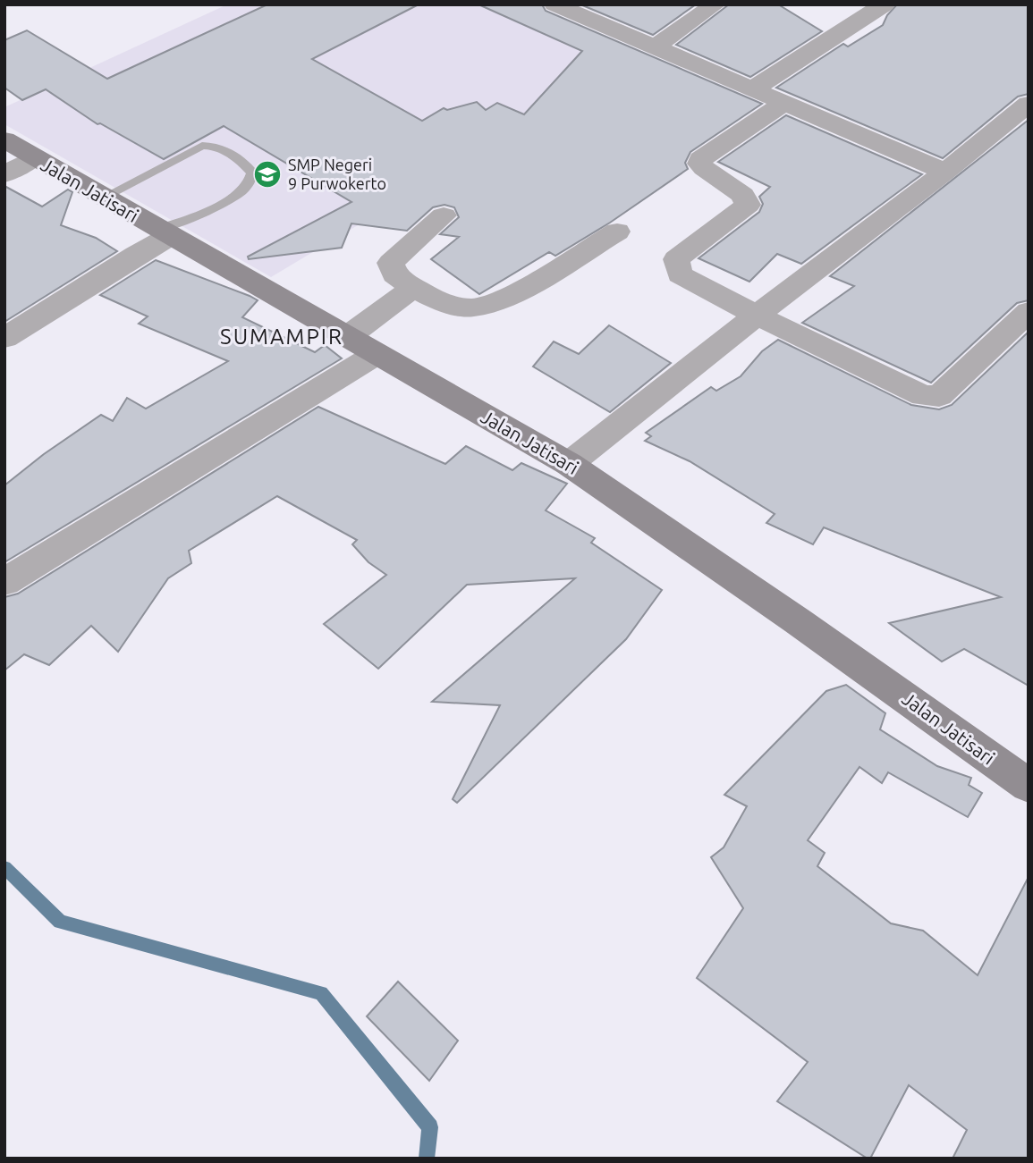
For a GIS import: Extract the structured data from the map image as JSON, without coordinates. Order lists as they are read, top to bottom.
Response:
{
  "streets": {
    "street": ["Jalan Jatisari"]
  },
  "districts": ["SUMAMPIR"],
  "places": {
    "school or university": ["SMP Negeri 9 Purwokerto"]
  }
}
